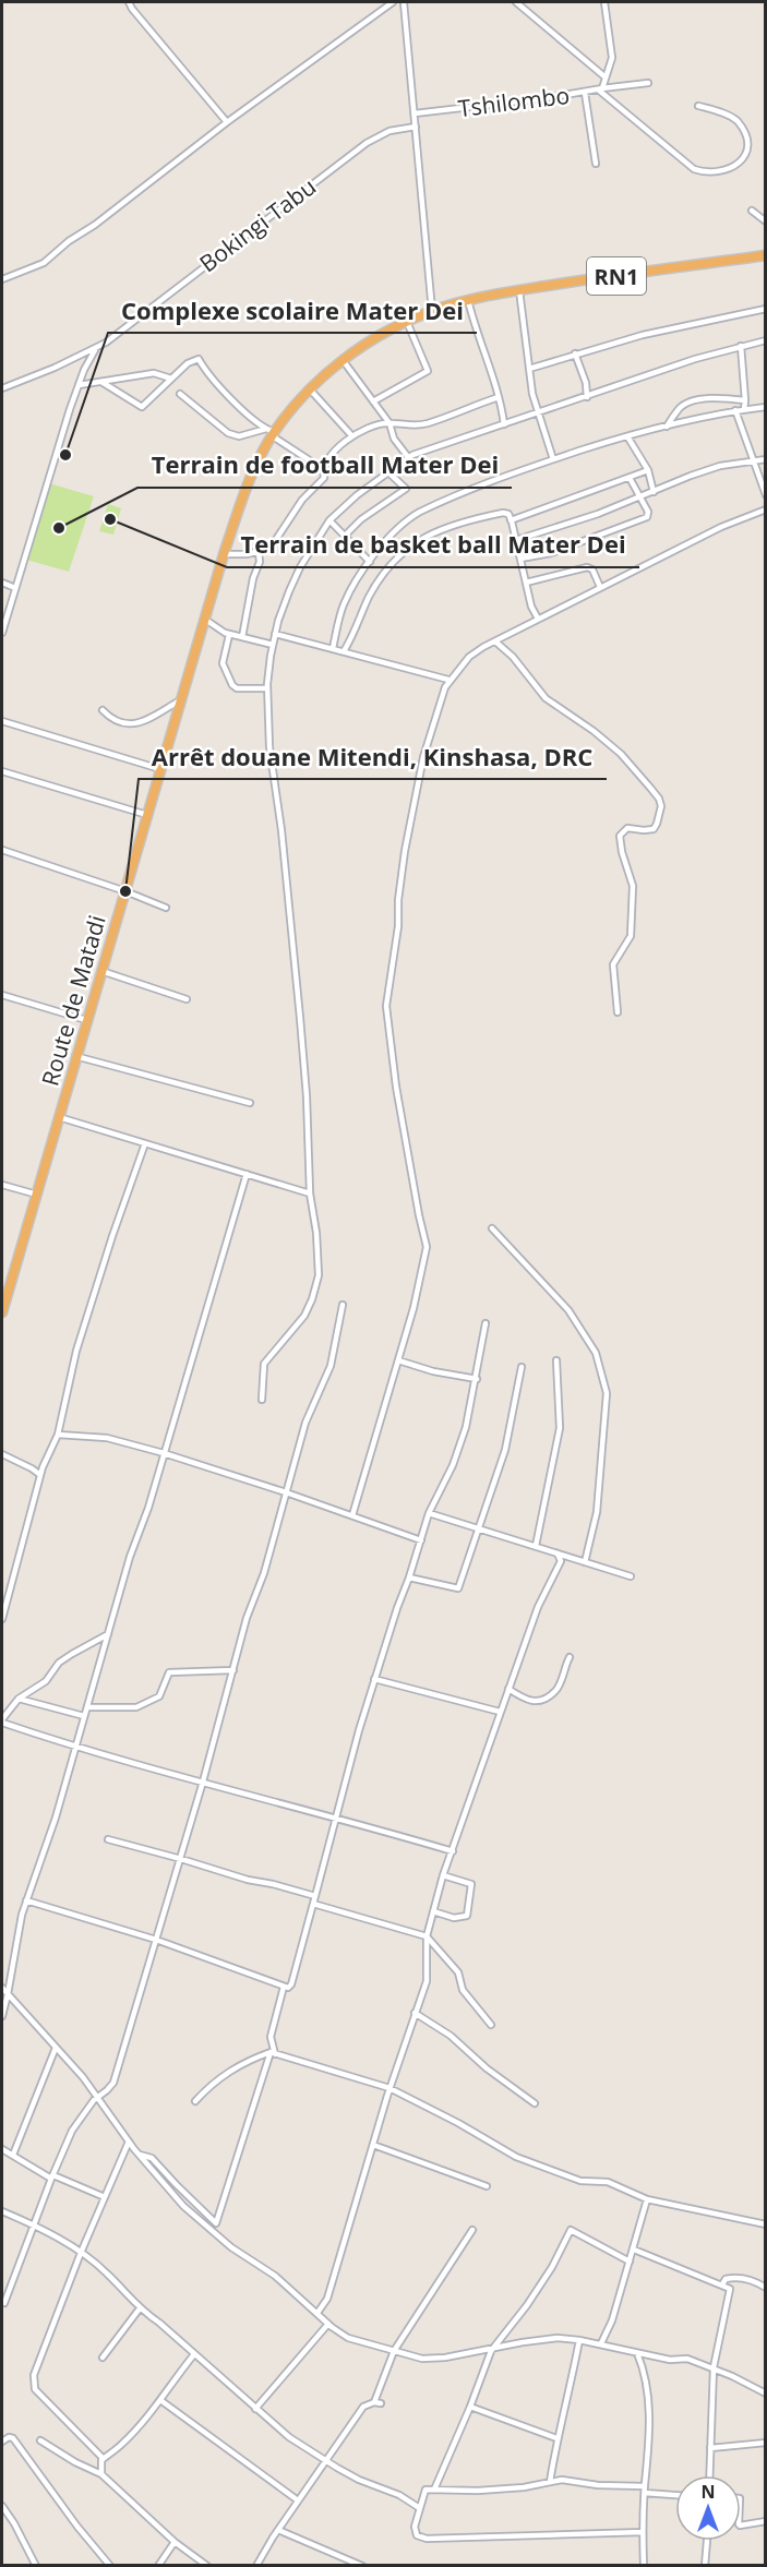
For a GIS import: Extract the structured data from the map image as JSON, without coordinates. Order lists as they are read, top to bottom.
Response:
{
  "streets": {
    "highway": ["RN1", "Route de Matadi"],
    "street": ["Tshilombo", "Bokingi Tabu"]
  },
  "places": [
    "Complexe scolaire Mater Dei",
    "Terrain de basket ball Mater Dei",
    "Terrain de football Mater Dei",
    "Arrêt douane Mitendi, Kinshasa, DRC"
  ],
  "north": "top"
}
